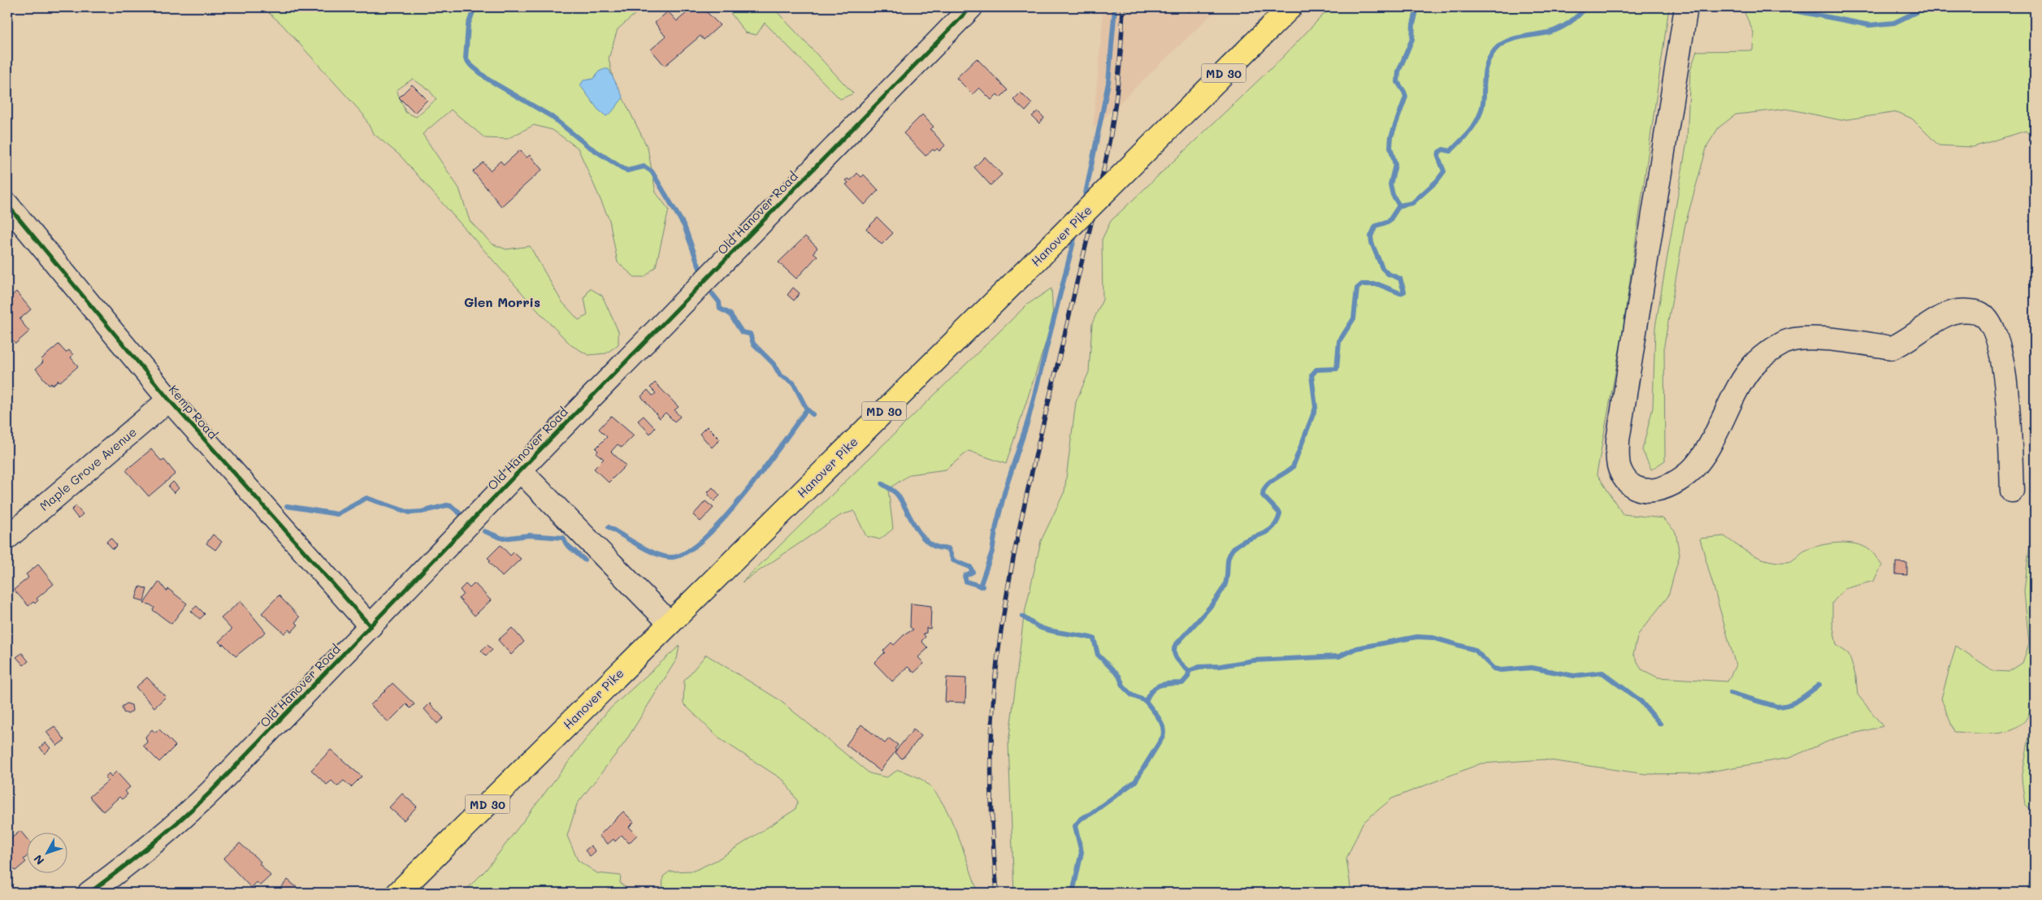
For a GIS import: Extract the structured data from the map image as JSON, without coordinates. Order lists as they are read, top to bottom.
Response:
{
  "streets": {
    "highway": ["MD 30", "Hanover Pike"],
    "street": ["Old Hanover Road", "Kemp Road", "Maple Grove Avenue"]
  },
  "crossings": [
    ["Old Hanover Road", "Kemp Road"],
    ["Kemp Road", "Maple Grove Avenue"]
  ],
  "districts": ["Glen Morris"],
  "north": "bottom left"
}
